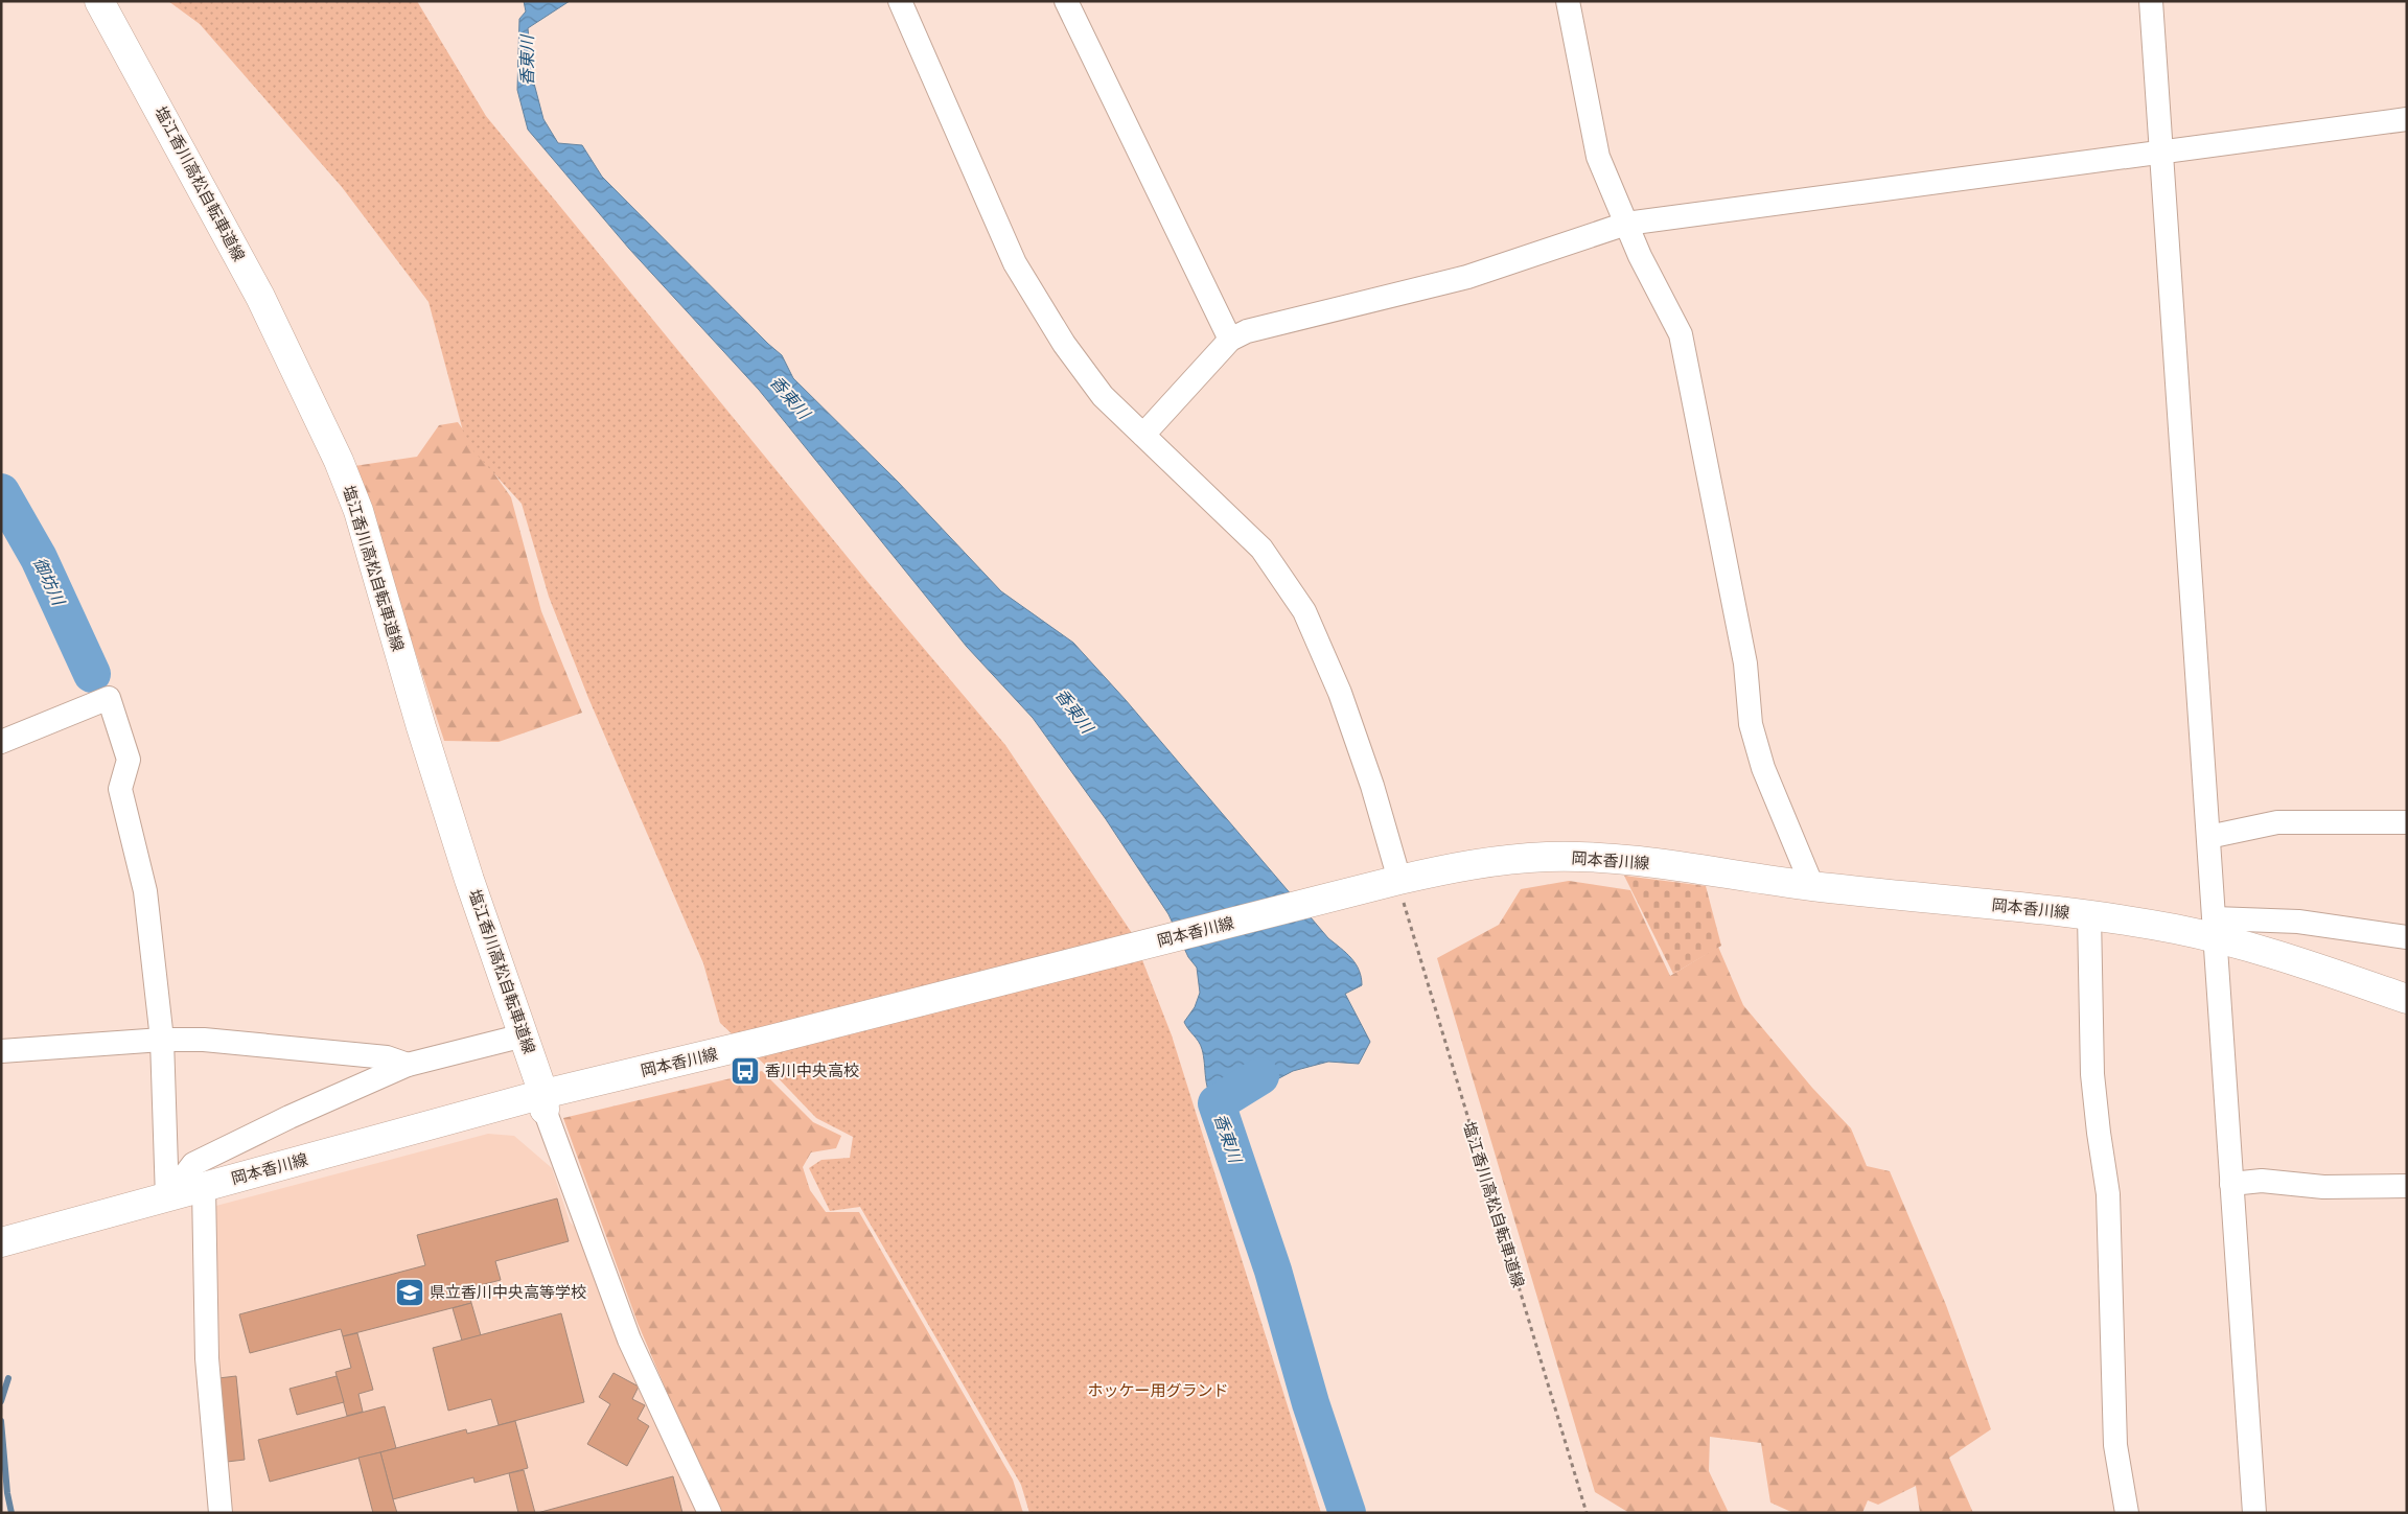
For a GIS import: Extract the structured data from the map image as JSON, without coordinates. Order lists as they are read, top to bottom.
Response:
{
  "streets": {
    "main road": ["塩江香川高松自転車道線", "岡本香川線"]
  },
  "crossings": [
    ["塩江香川高松自転車道線", "岡本香川線"]
  ],
  "water": ["香東川", "御坊川"],
  "parks": ["ホッケー用グランド"],
  "places": {
    "bus stop": ["香川中央高校"],
    "school or university": ["県立香川中央高等学校"]
  }
}
